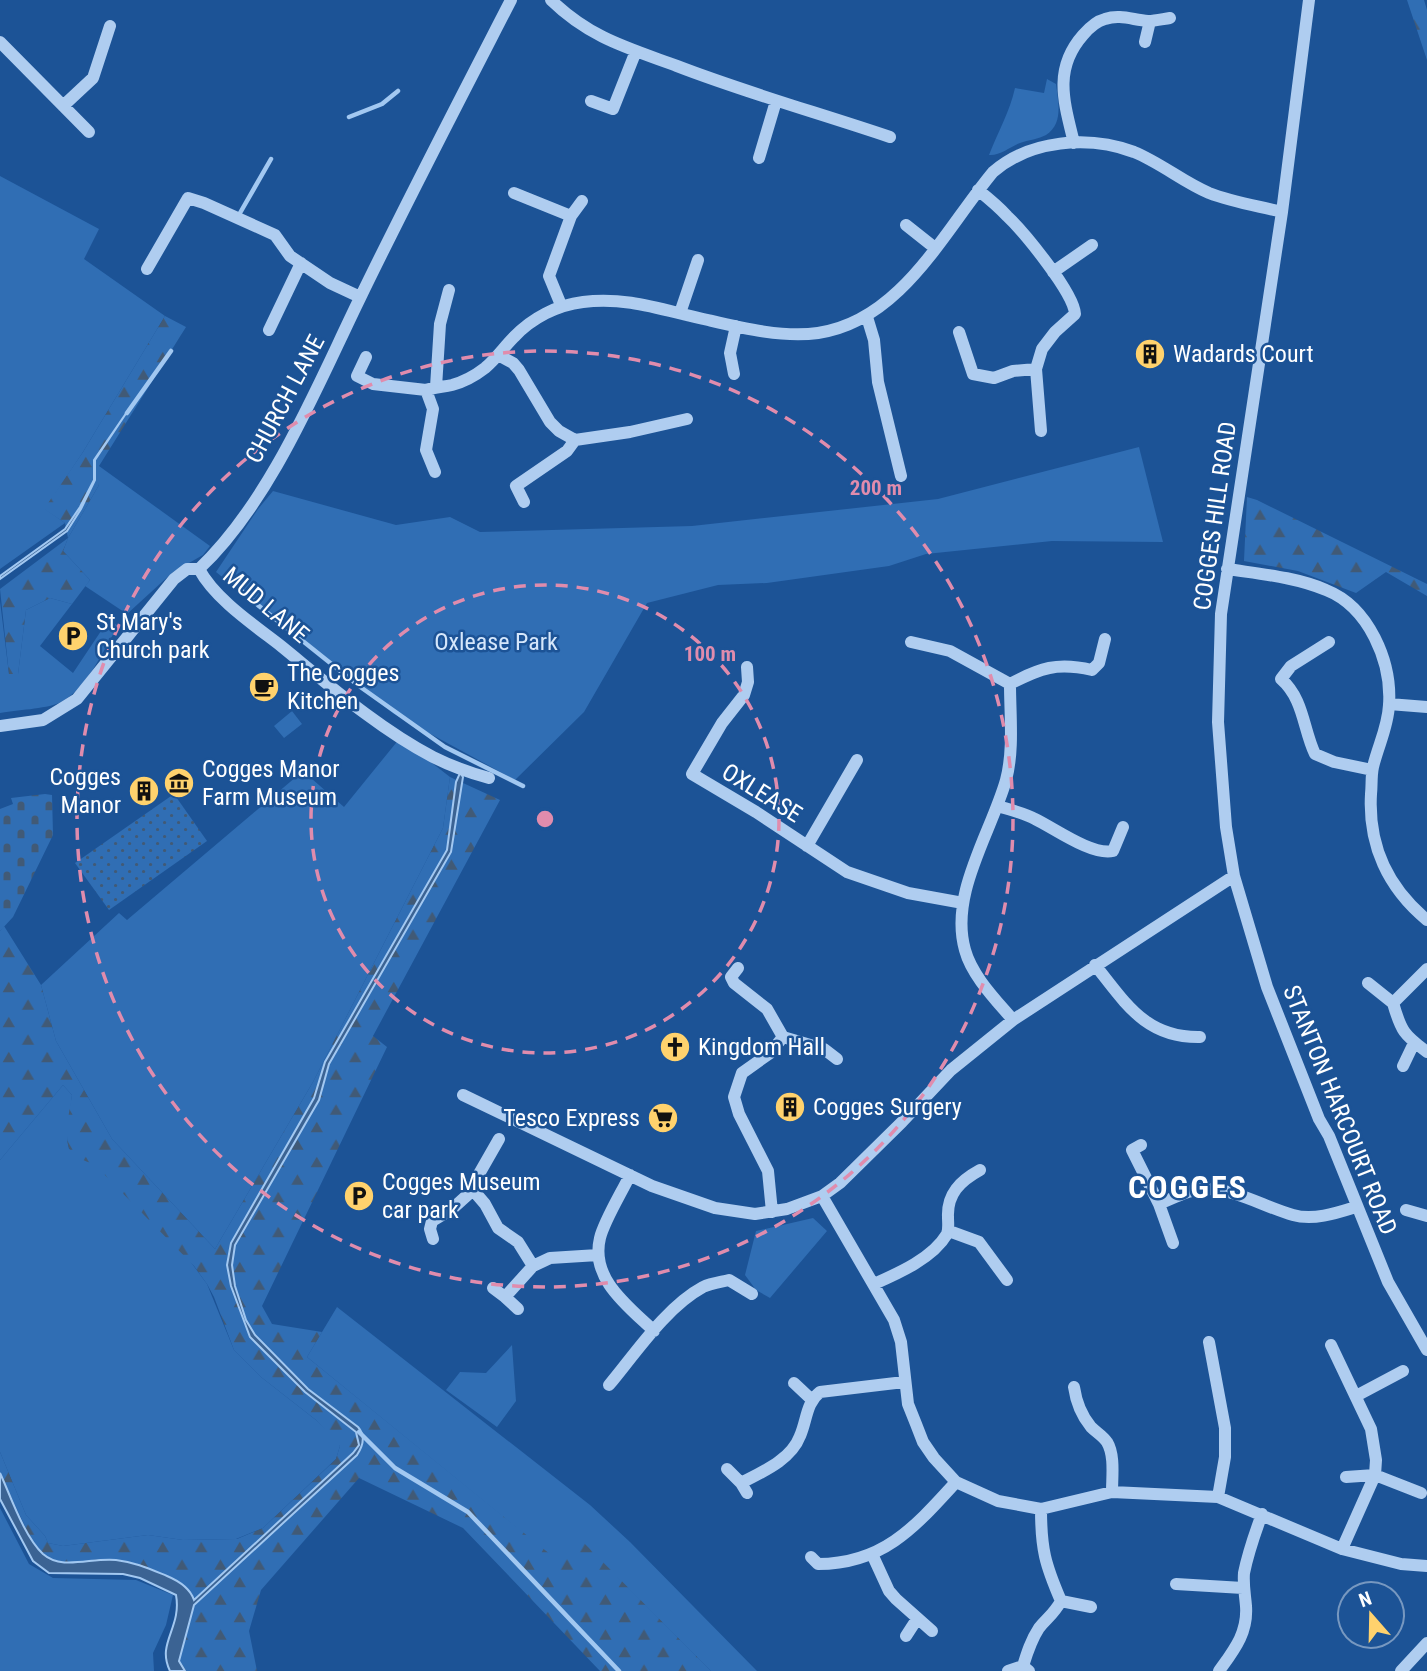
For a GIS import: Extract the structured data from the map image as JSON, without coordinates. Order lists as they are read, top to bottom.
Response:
{
  "streets": {
    "street": [
      "CHURCH LANE",
      "COGGES HILL ROAD",
      "MUD LANE",
      "OXLEASE",
      "STANTON HARCOURT ROAD"
    ]
  },
  "crossings": [
    ["CHURCH LANE", "MUD LANE"],
    ["COGGES HILL ROAD", "STANTON HARCOURT ROAD"]
  ],
  "districts": ["COGGES"],
  "parks": ["Oxlease Park"],
  "places": {
    "building": ["Wadards Court", "Cogges Manor", "Cogges Surgery"],
    "parking": ["St Mary's Church park", "Cogges Museum car park"],
    "cafe": ["The Cogges Kitchen"],
    "museum": ["Cogges Manor Farm Museum"],
    "church": ["Kingdom Hall"],
    "supermarket": ["Tesco Express"]
  },
  "north": "top",
  "rings": ["200 m", "100 m"]
}
